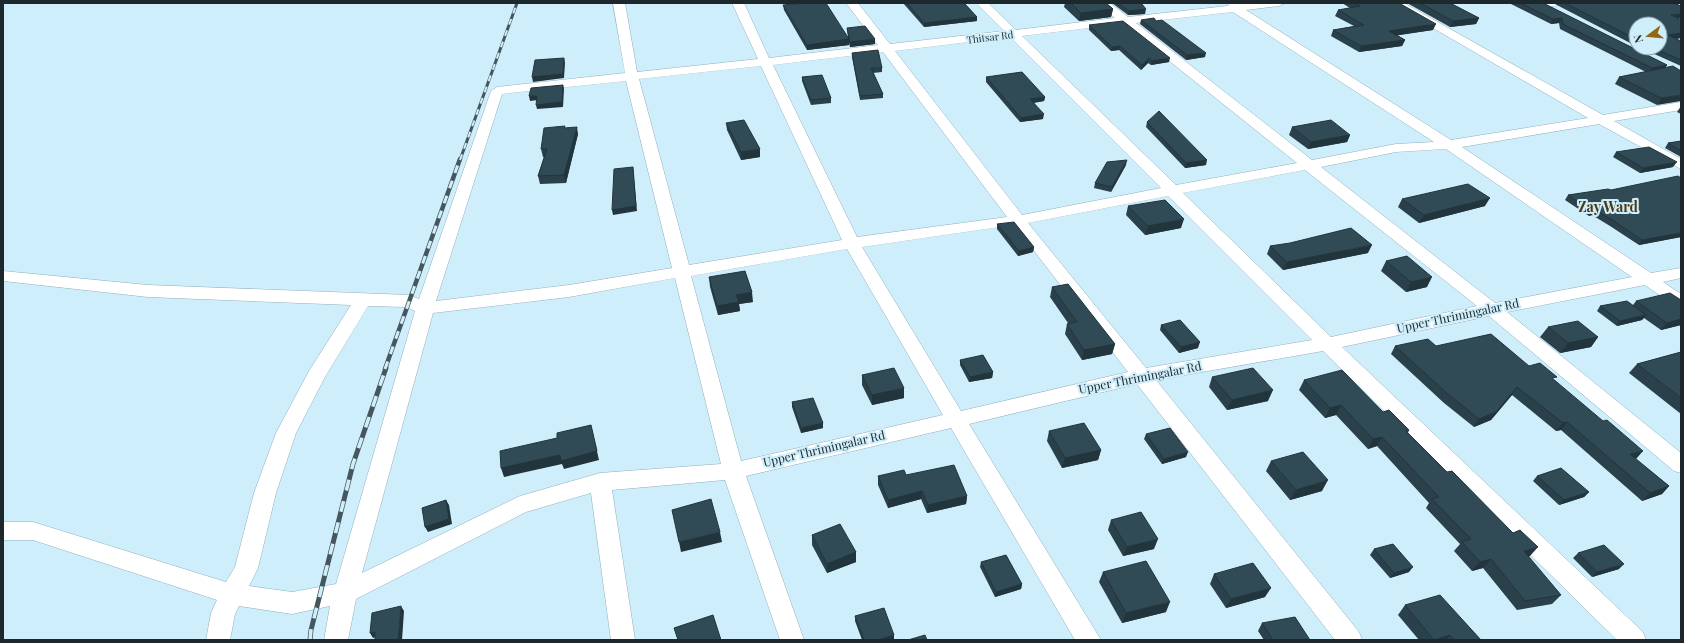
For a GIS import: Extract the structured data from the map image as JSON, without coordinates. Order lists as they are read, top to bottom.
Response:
{
  "streets": {
    "street": ["Thitsar Rd", "Upper Thrimingalar Rd"]
  },
  "districts": ["Zay Ward"],
  "north": "left"
}
